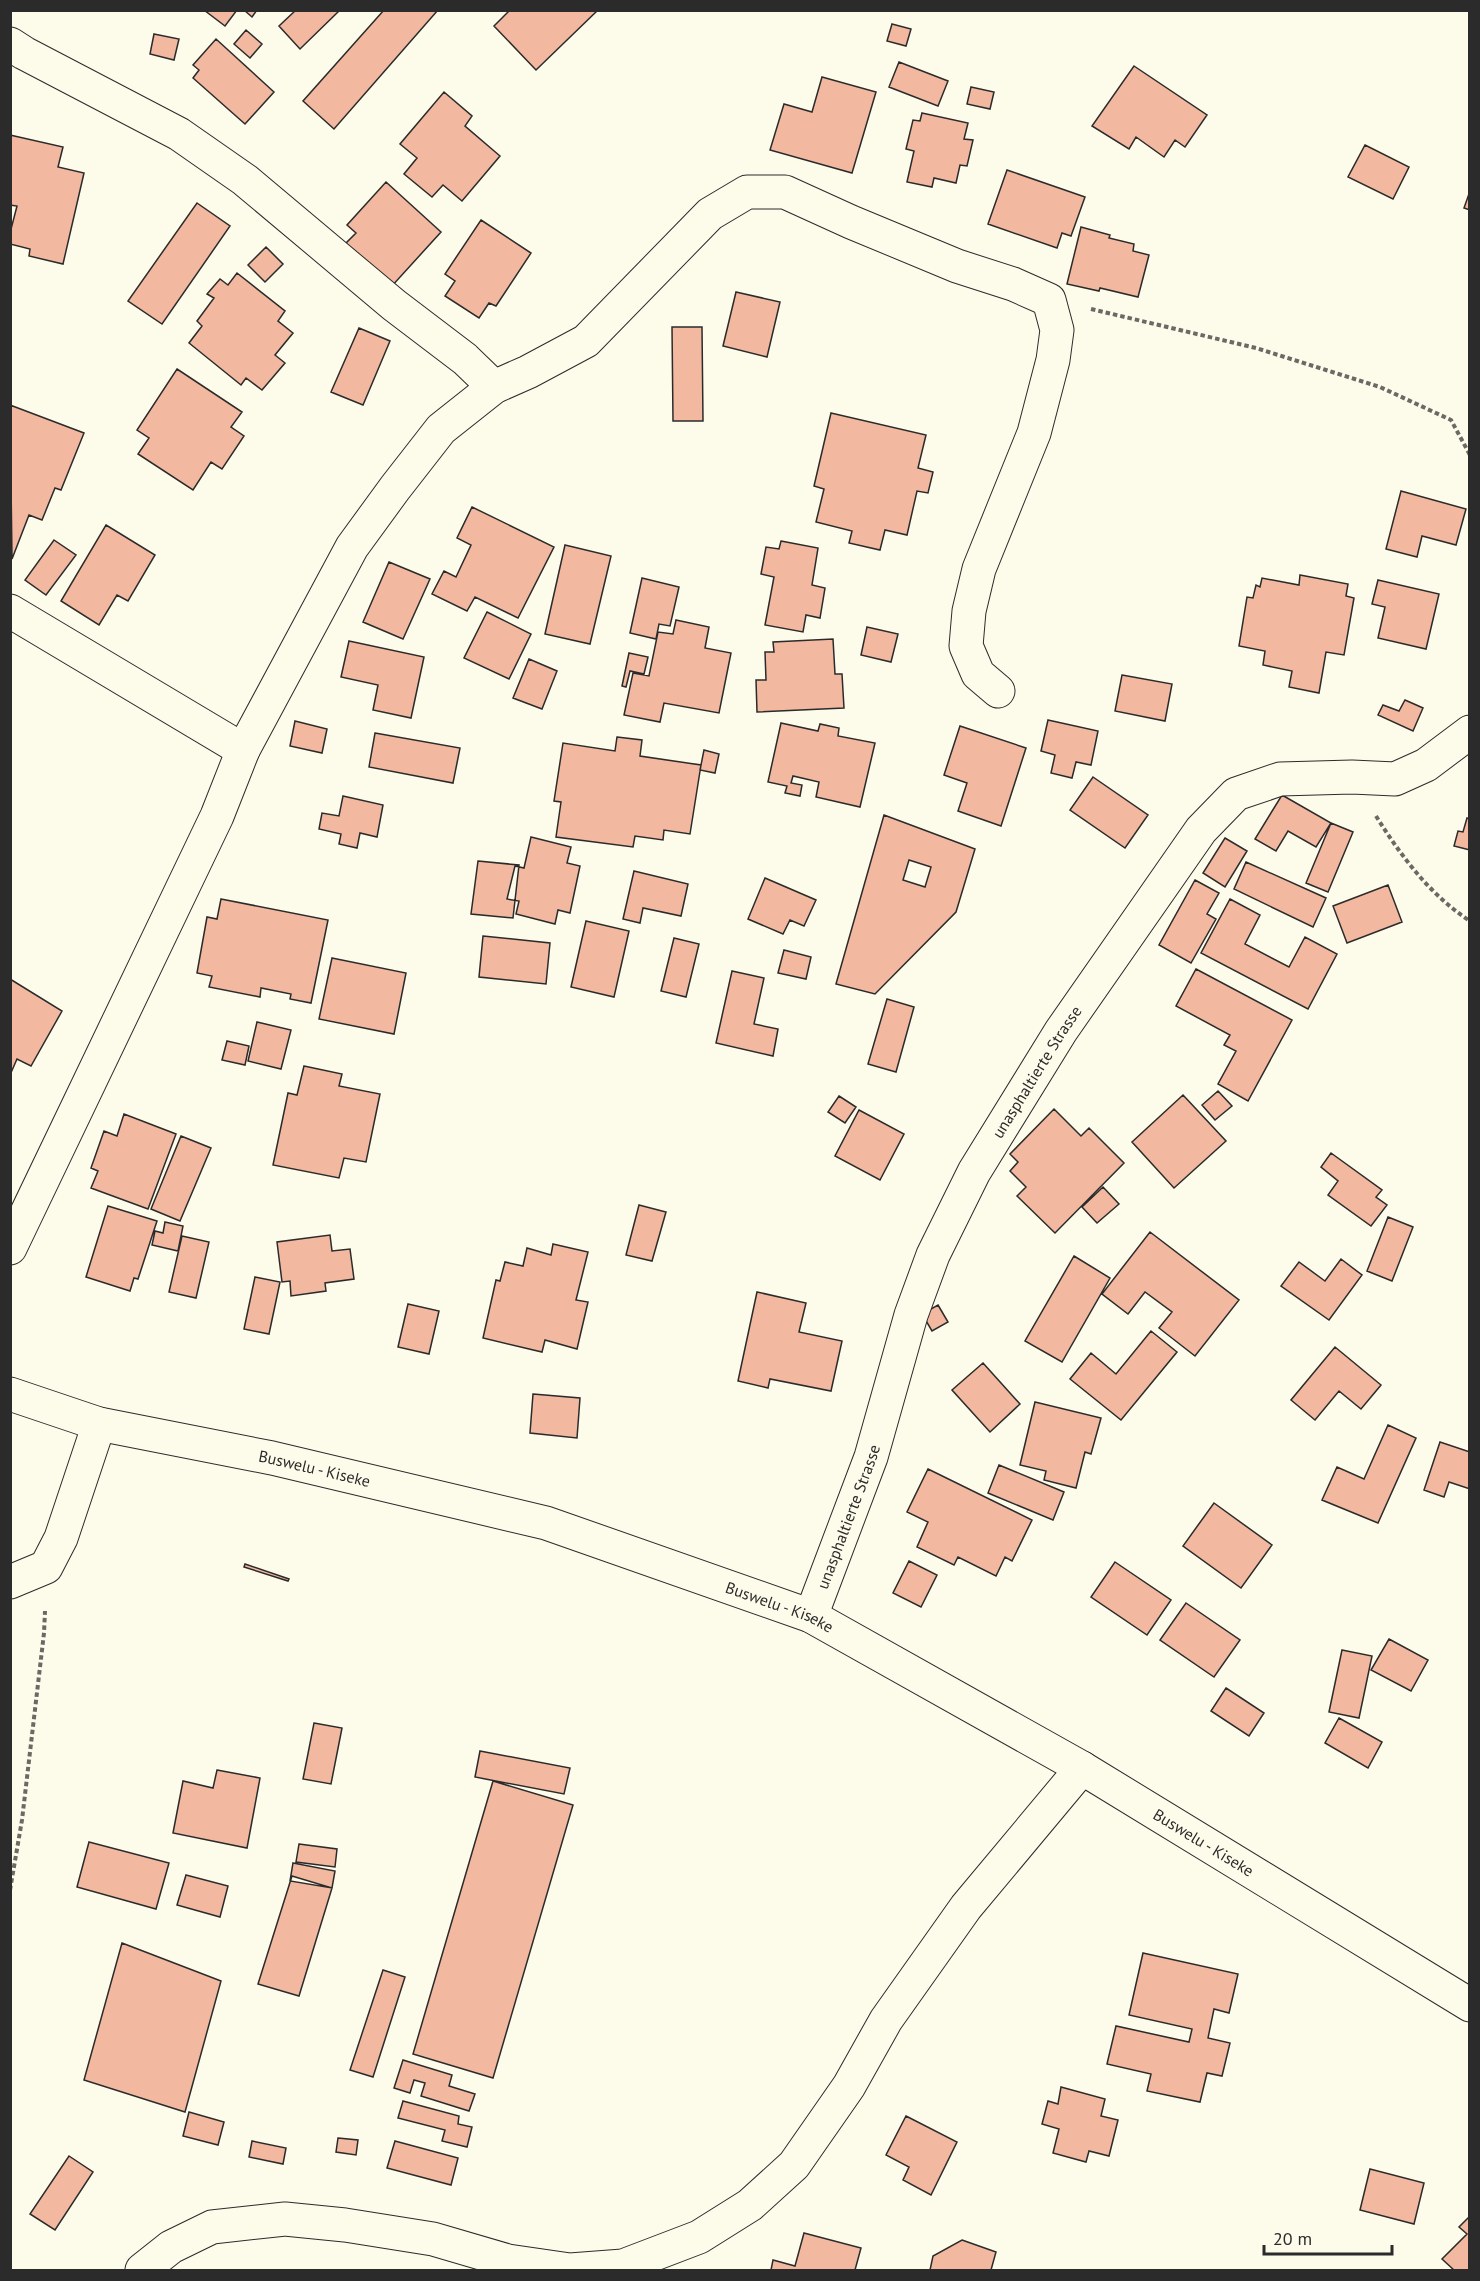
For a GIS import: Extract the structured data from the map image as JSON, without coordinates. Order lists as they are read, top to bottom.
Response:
{
  "streets": {
    "street": ["unasphaltierte Strasse", "Buswelu - Kiseke"]
  },
  "crossings": [
    ["unasphaltierte Strasse", "Buswelu - Kiseke"]
  ],
  "scale_bar": "20 m"
}
